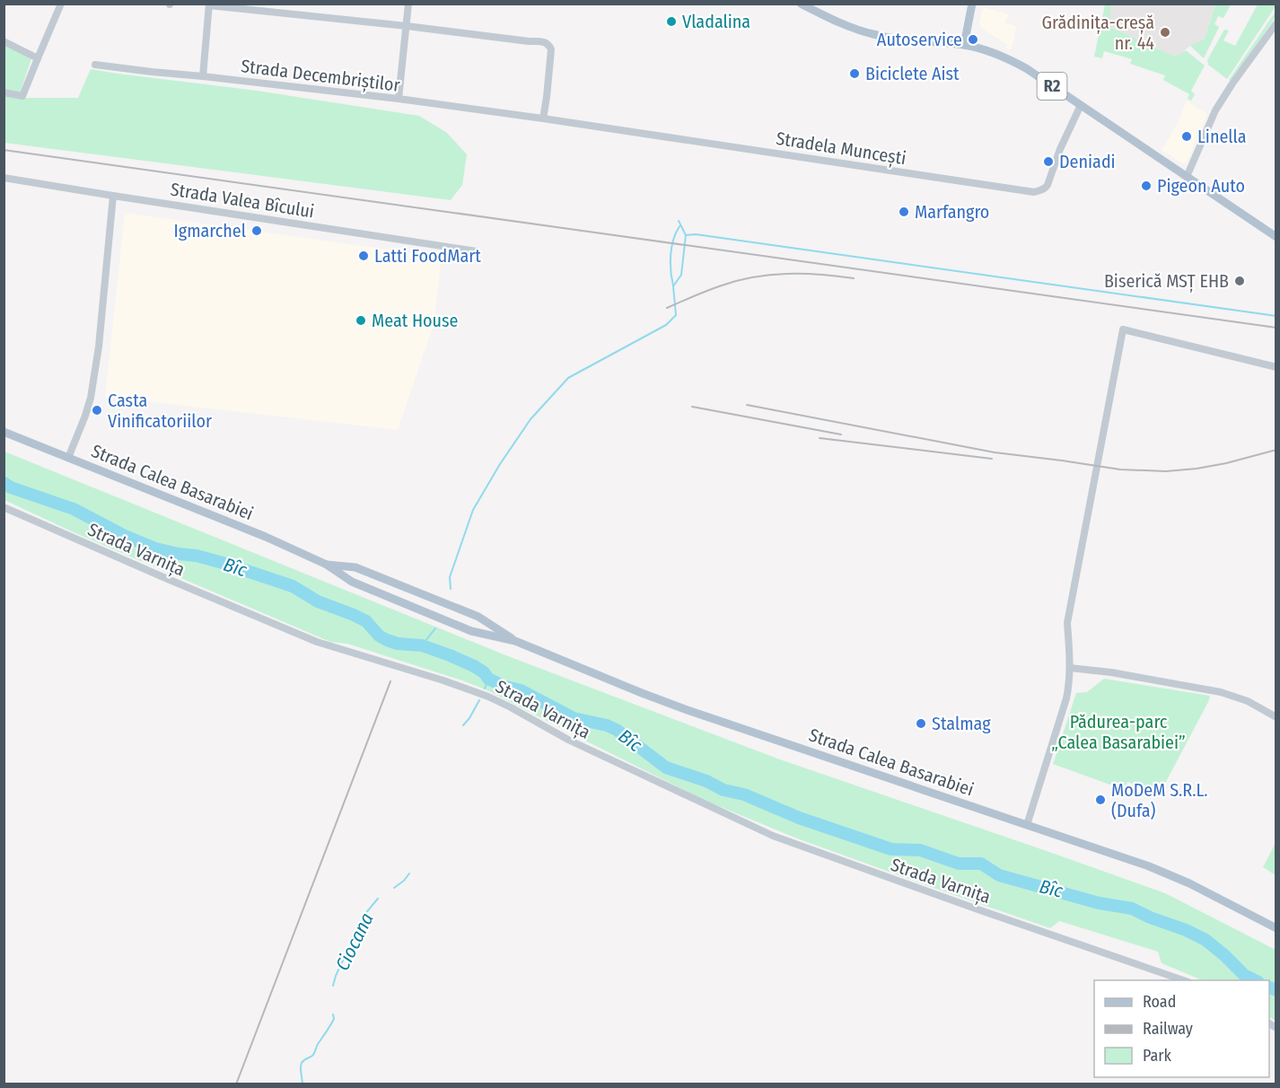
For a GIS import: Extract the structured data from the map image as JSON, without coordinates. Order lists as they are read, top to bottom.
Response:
{
  "streets": {
    "main road": ["R2", "Strada Calea Basarabiei"],
    "street": [
      "Strada Decembriștilor",
      "Stradela Muncești",
      "Strada Valea Bîcului",
      "Strada Varnița"
    ]
  },
  "crossings": [
    ["Strada Decembriștilor", "Stradela Muncești"],
    ["R2", "Stradela Muncești"]
  ],
  "water": ["Bîc", "Ciocana"],
  "parks": ["Pădurea-parc „Calea Basarabiei”"],
  "places": [
    "Vladalina",
    "Grădinița-creșă nr. 44",
    "Autoservice",
    "Biciclete Aist",
    "Linella",
    "Deniadi",
    "Pigeon Auto",
    "Marfangro",
    "Igmarchel",
    "Latti FoodMart",
    "Biserică MSȚ EHB",
    "Meat House",
    "Casta Vinificatoriilor",
    "Stalmag",
    "MoDeM S.R.L. (Dufa)"
  ],
  "legend": ["Road", "Railway", "Park"]
}
